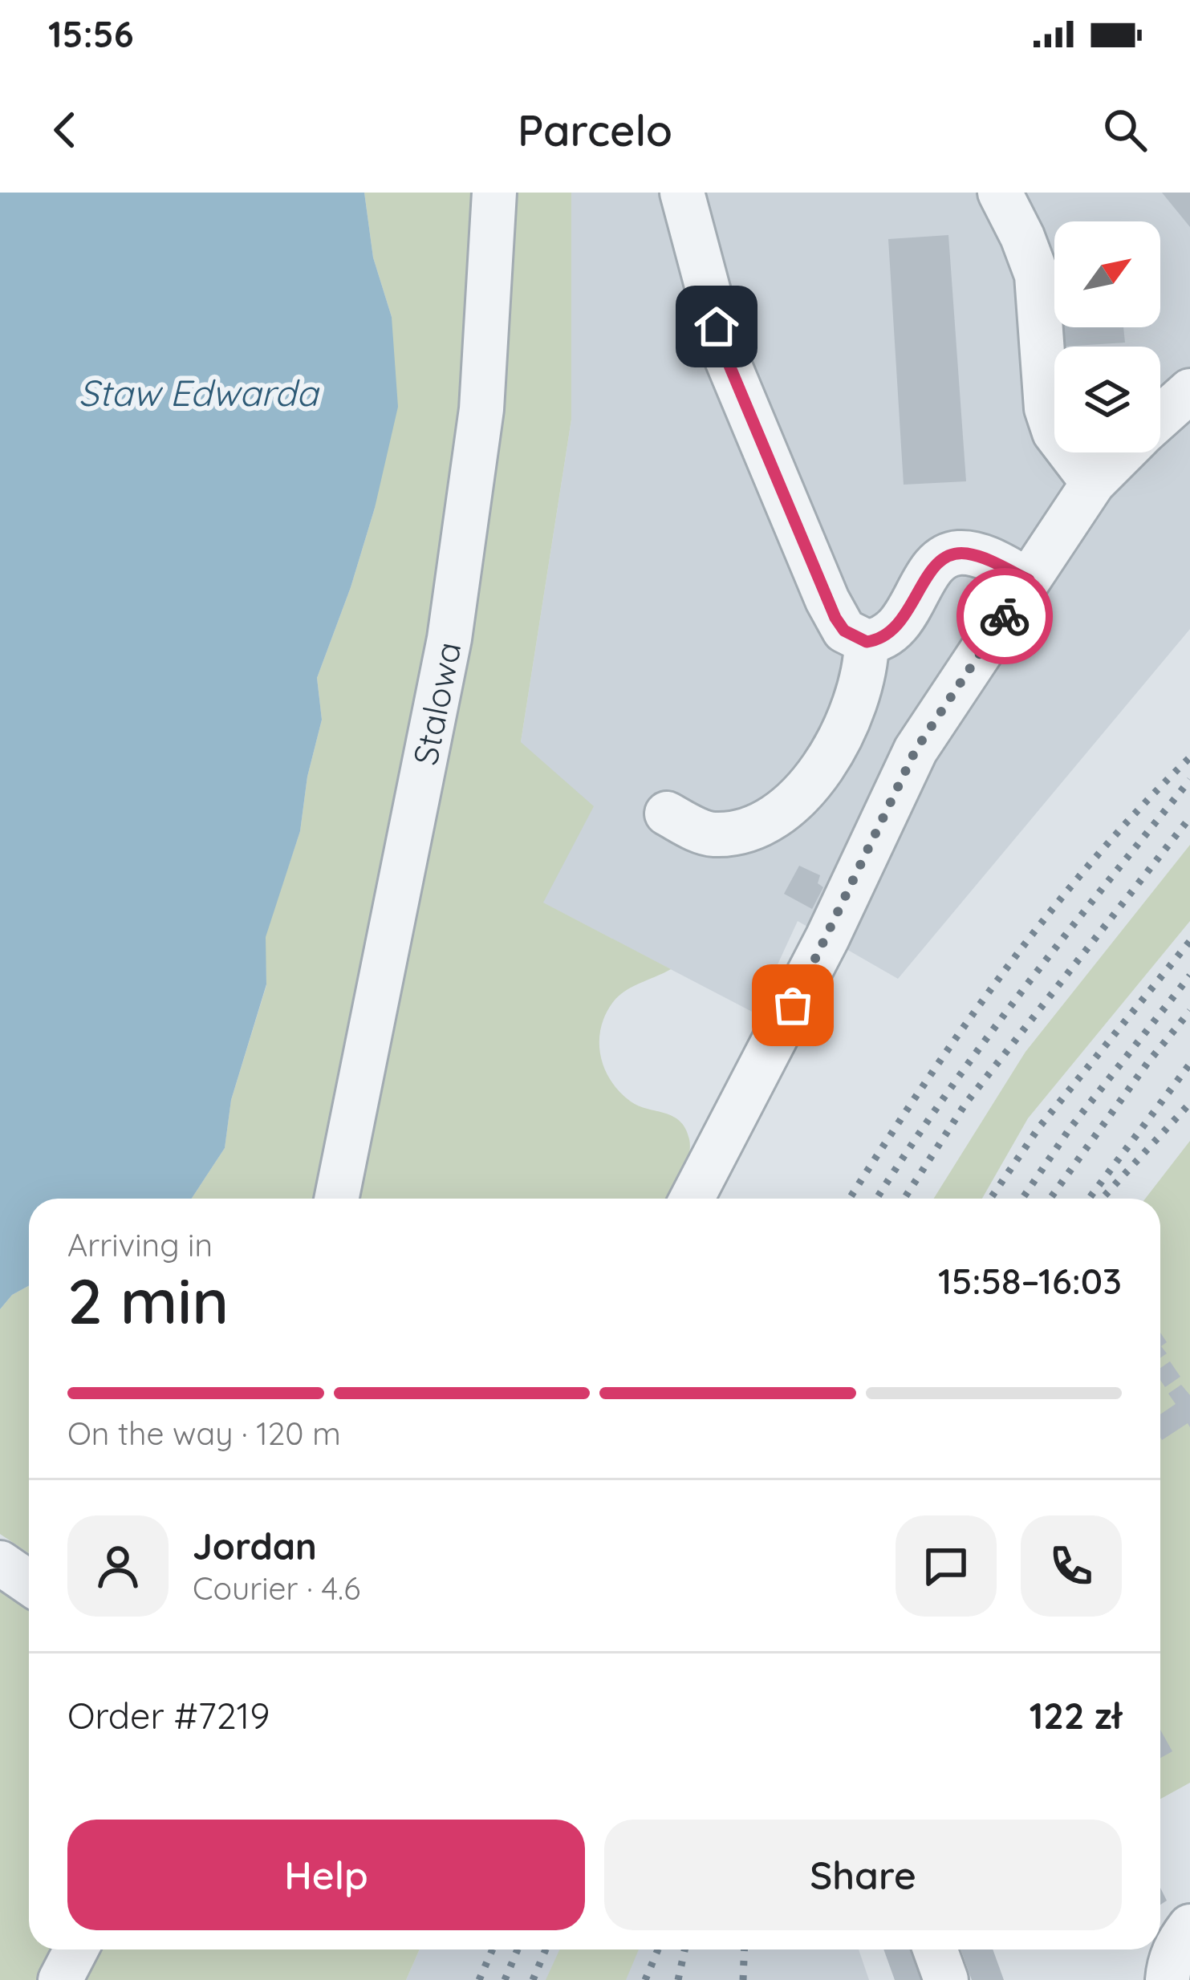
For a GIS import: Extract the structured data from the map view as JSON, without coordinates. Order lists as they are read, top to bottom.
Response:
{
  "streets": {
    "street": ["Stalowa"]
  },
  "water": ["Staw Edwarda"],
  "north": "top right",
  "page": {
    "status": "15:56",
    "header": "Parcelo",
    "heading": ["2 min", "Arriving in", "15:58–16:03"],
    "panel": [
      "Jordan",
      "Courier · 4.6",
      "Order #7219",
      "122 zł"
    ],
    "bar": "On the way · 120 m",
    "buttons": ["Help", "Share"]
  }
}
